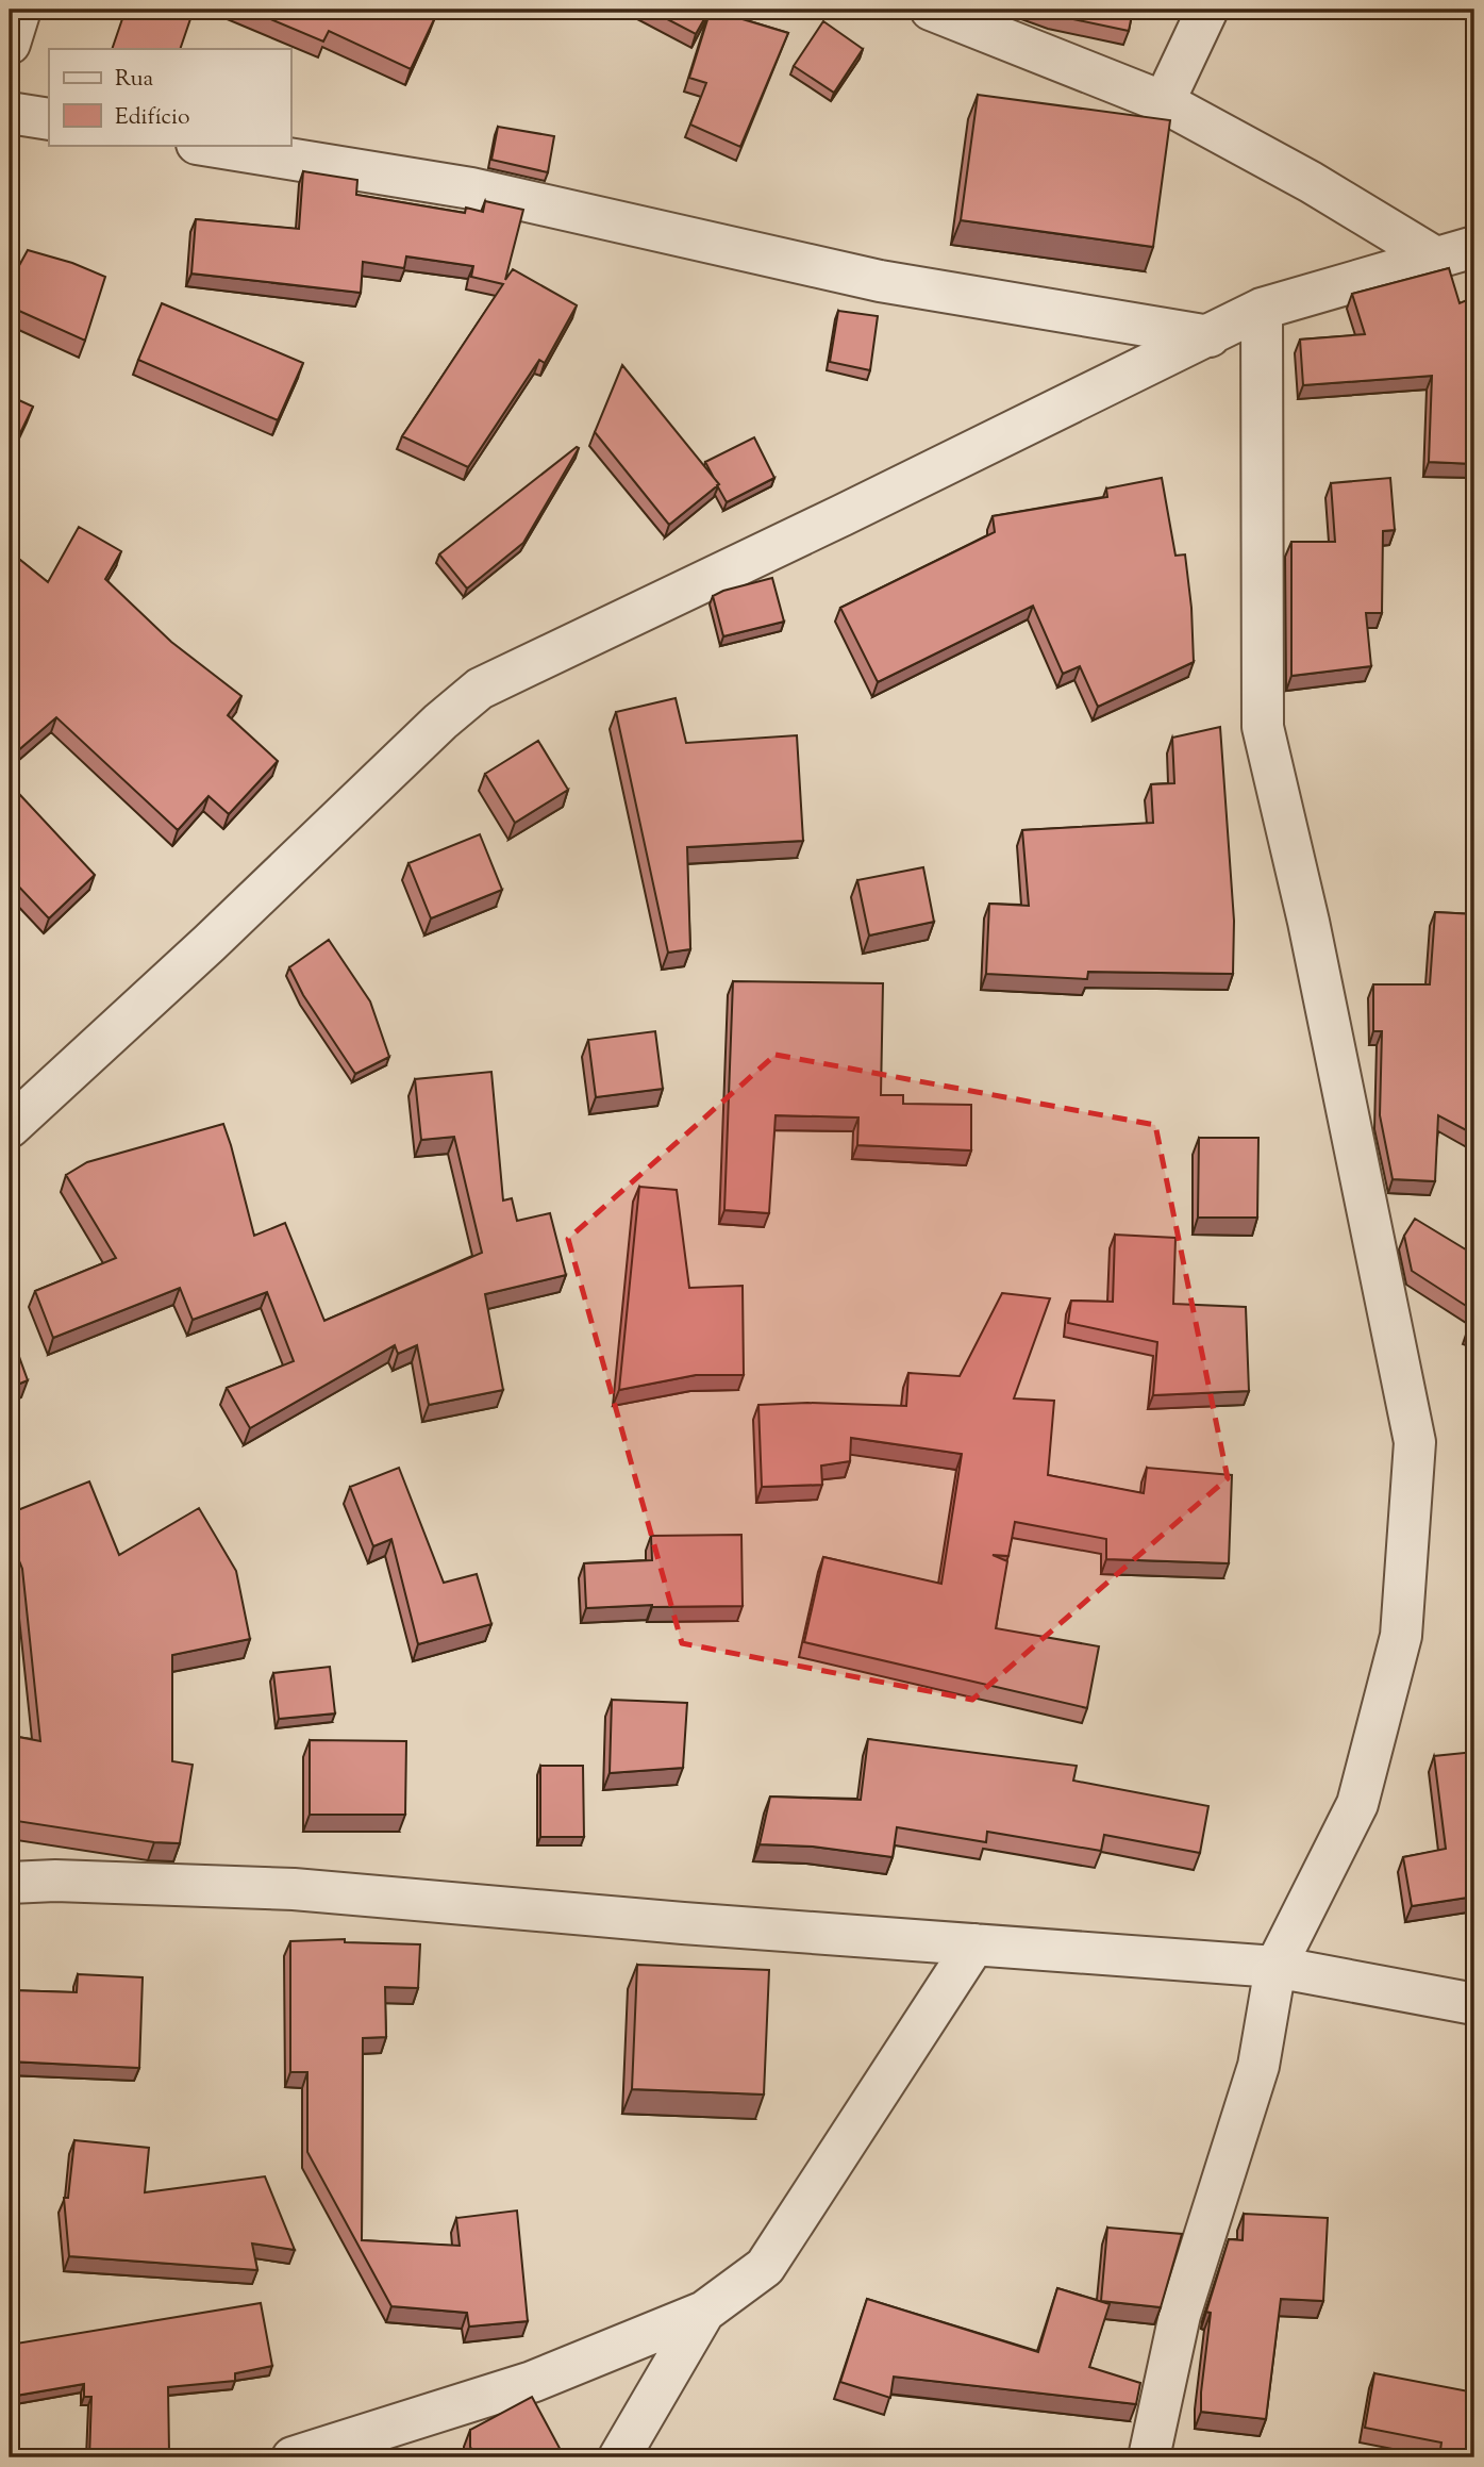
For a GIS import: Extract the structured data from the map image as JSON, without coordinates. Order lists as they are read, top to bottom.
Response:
{
  "legend": ["Rua", "Edifício"]
}
